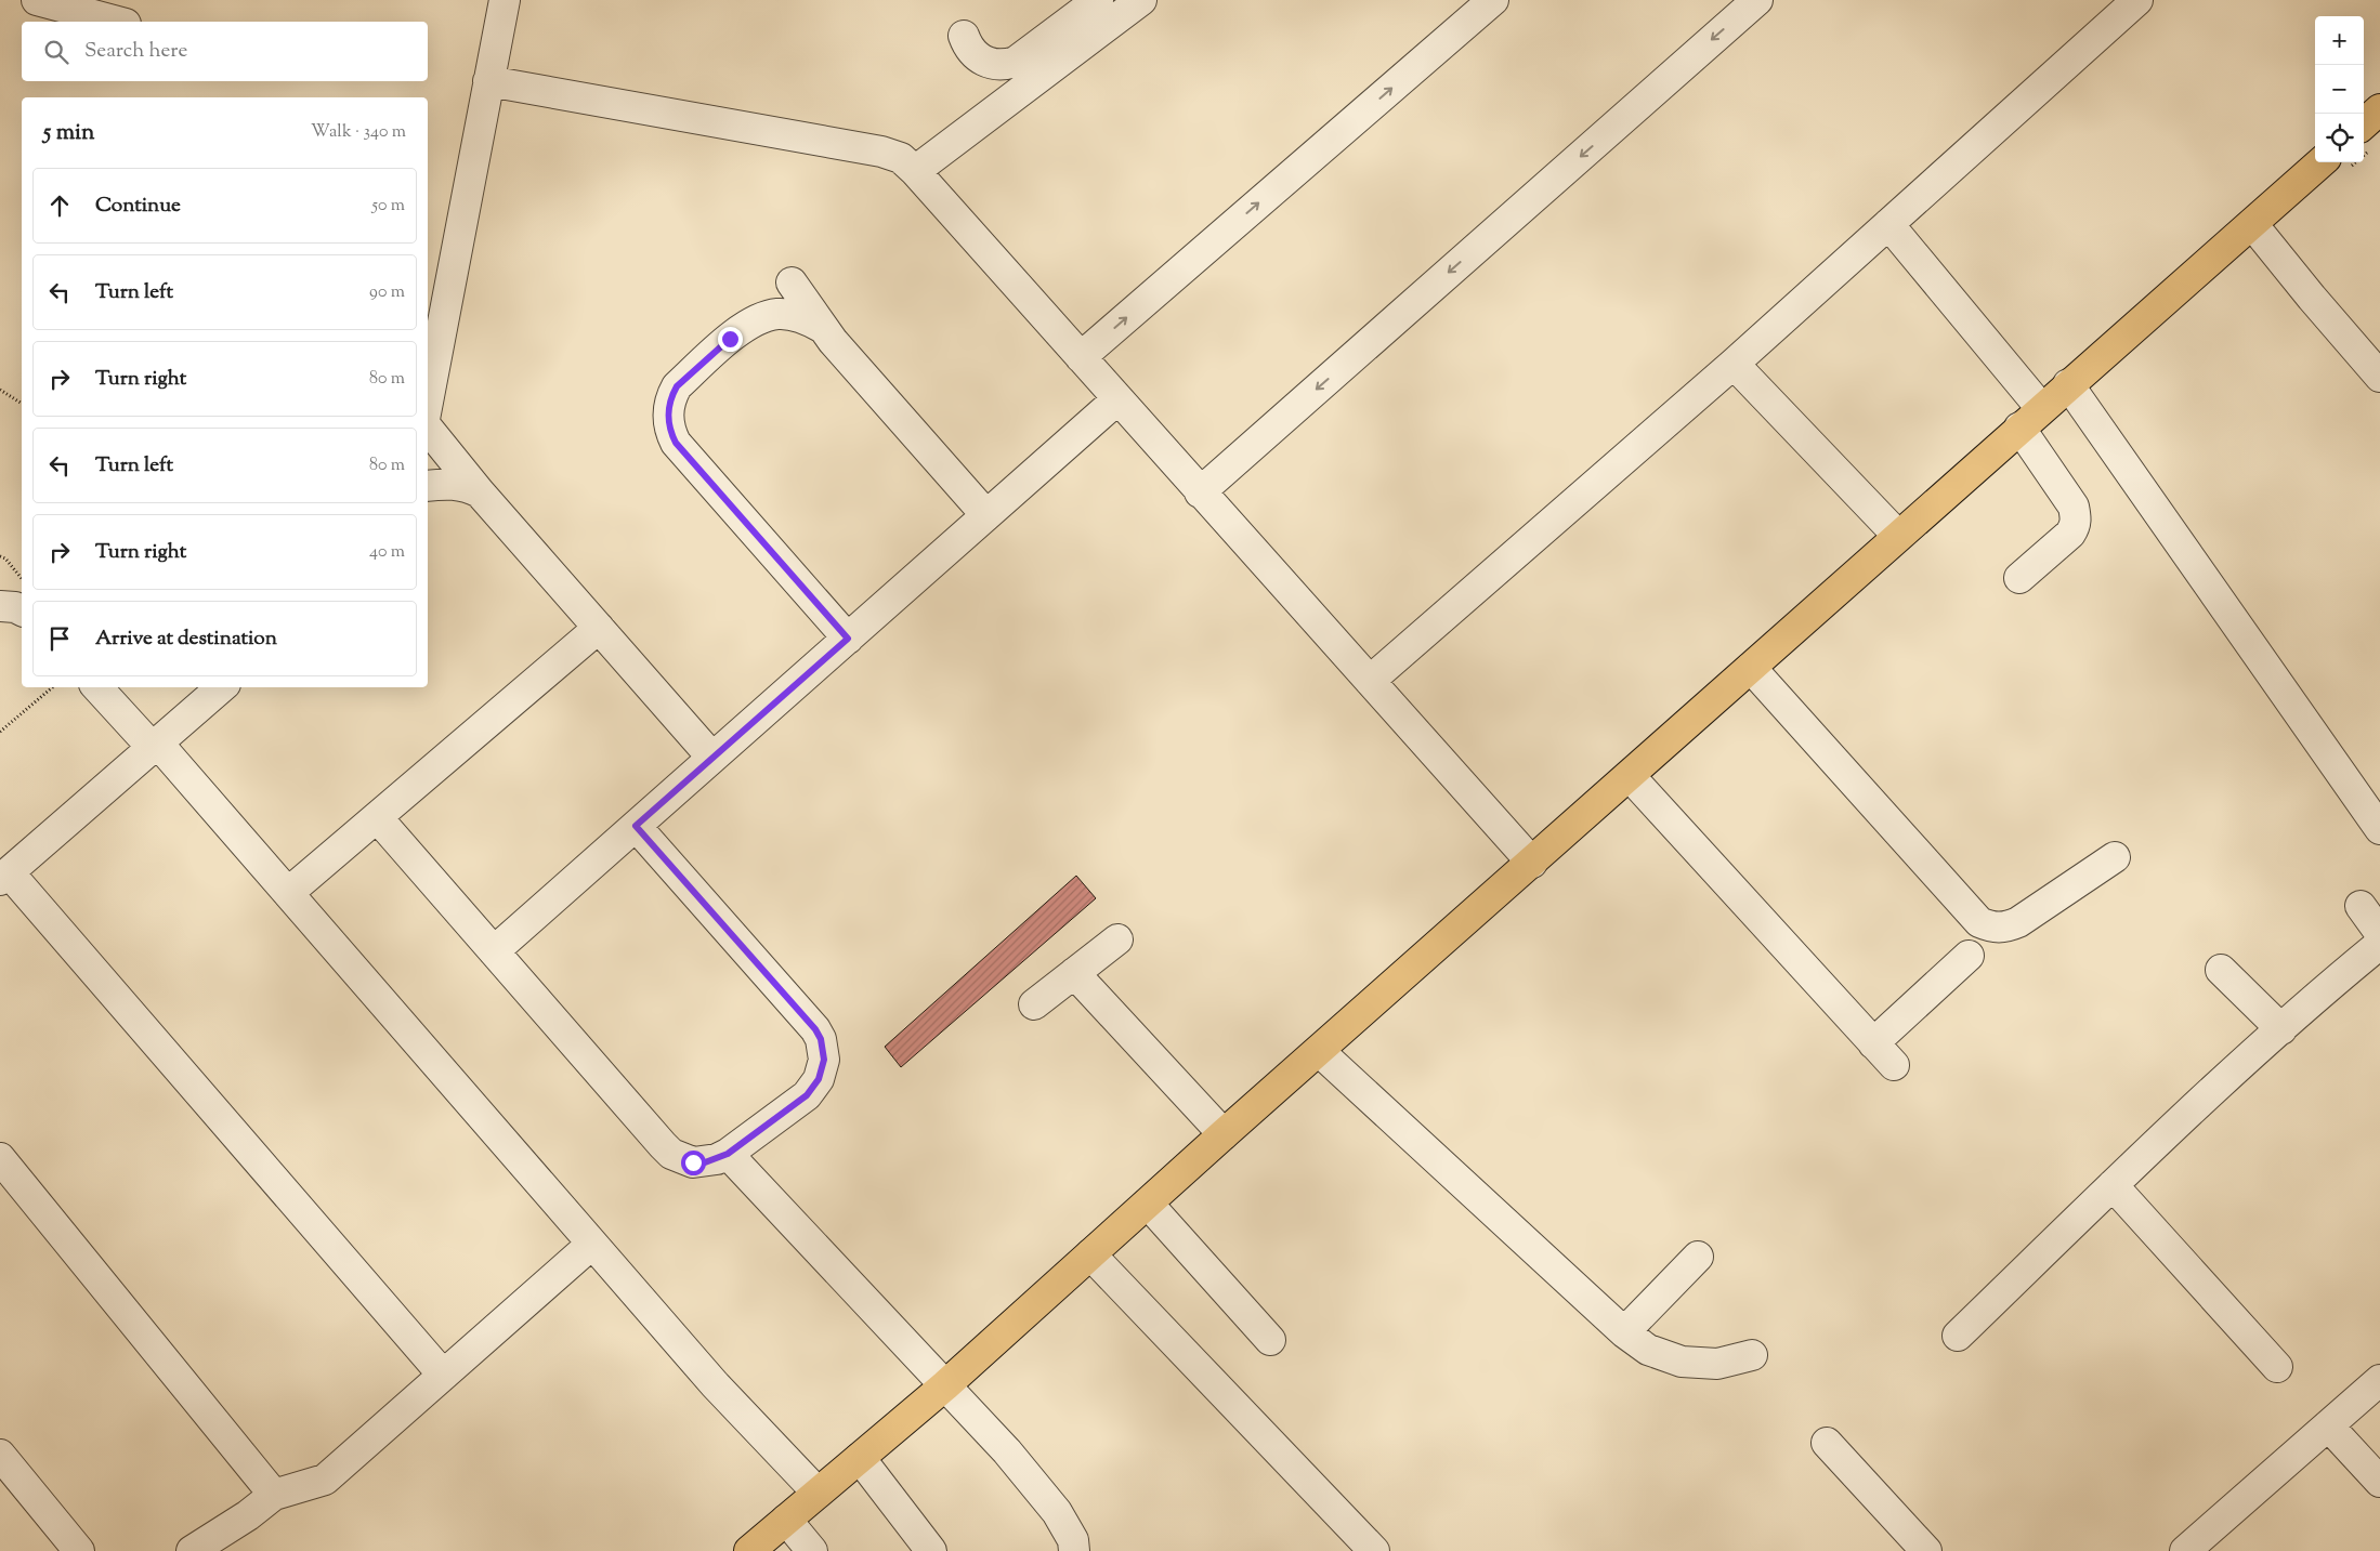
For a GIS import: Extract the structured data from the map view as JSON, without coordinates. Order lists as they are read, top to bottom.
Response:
{
  "page": {
    "map_buttons": ["+", "−"],
    "search": "Search here",
    "heading": ["5 min", "Walk · 340 m"],
    "list": [
      ["Continue", "50 m"],
      ["Turn left", "90 m"],
      ["Turn right", "80 m"],
      ["Turn left", "80 m"],
      ["Turn right", "40 m"],
      "Arrive at destination"
    ]
  }
}
